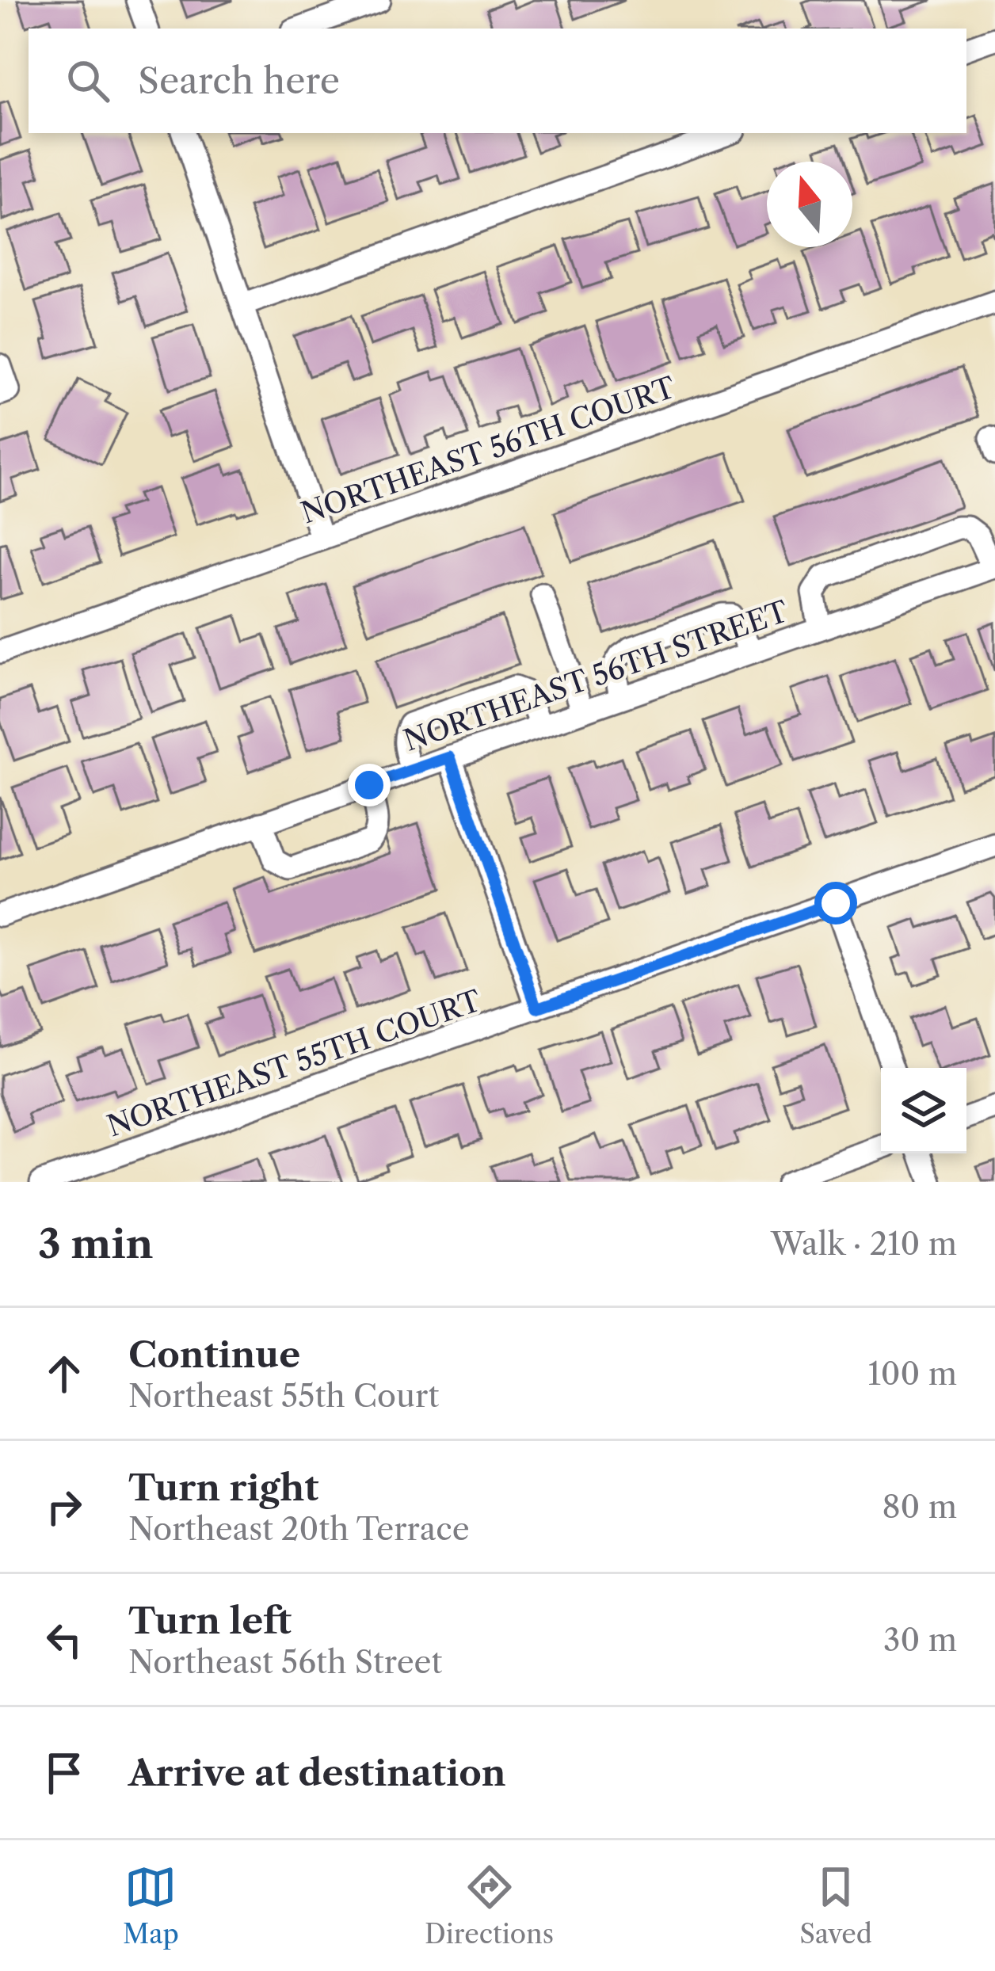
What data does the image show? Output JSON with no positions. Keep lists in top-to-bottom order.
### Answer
{
  "streets": {
    "street": ["NORTHEAST 56TH COURT", "NORTHEAST 56TH STREET", "NORTHEAST 55TH COURT"]
  },
  "north": "top",
  "page": {
    "search": "Search here",
    "heading": ["3 min", "Walk · 210 m"],
    "list": [
      ["Continue", "Northeast 55th Court", "100 m"],
      ["Turn right", "Northeast 20th Terrace", "80 m"],
      ["Turn left", "Northeast 56th Street", "30 m"],
      "Arrive at destination"
    ],
    "nav": ["Map", "Directions", "Saved"]
  }
}
